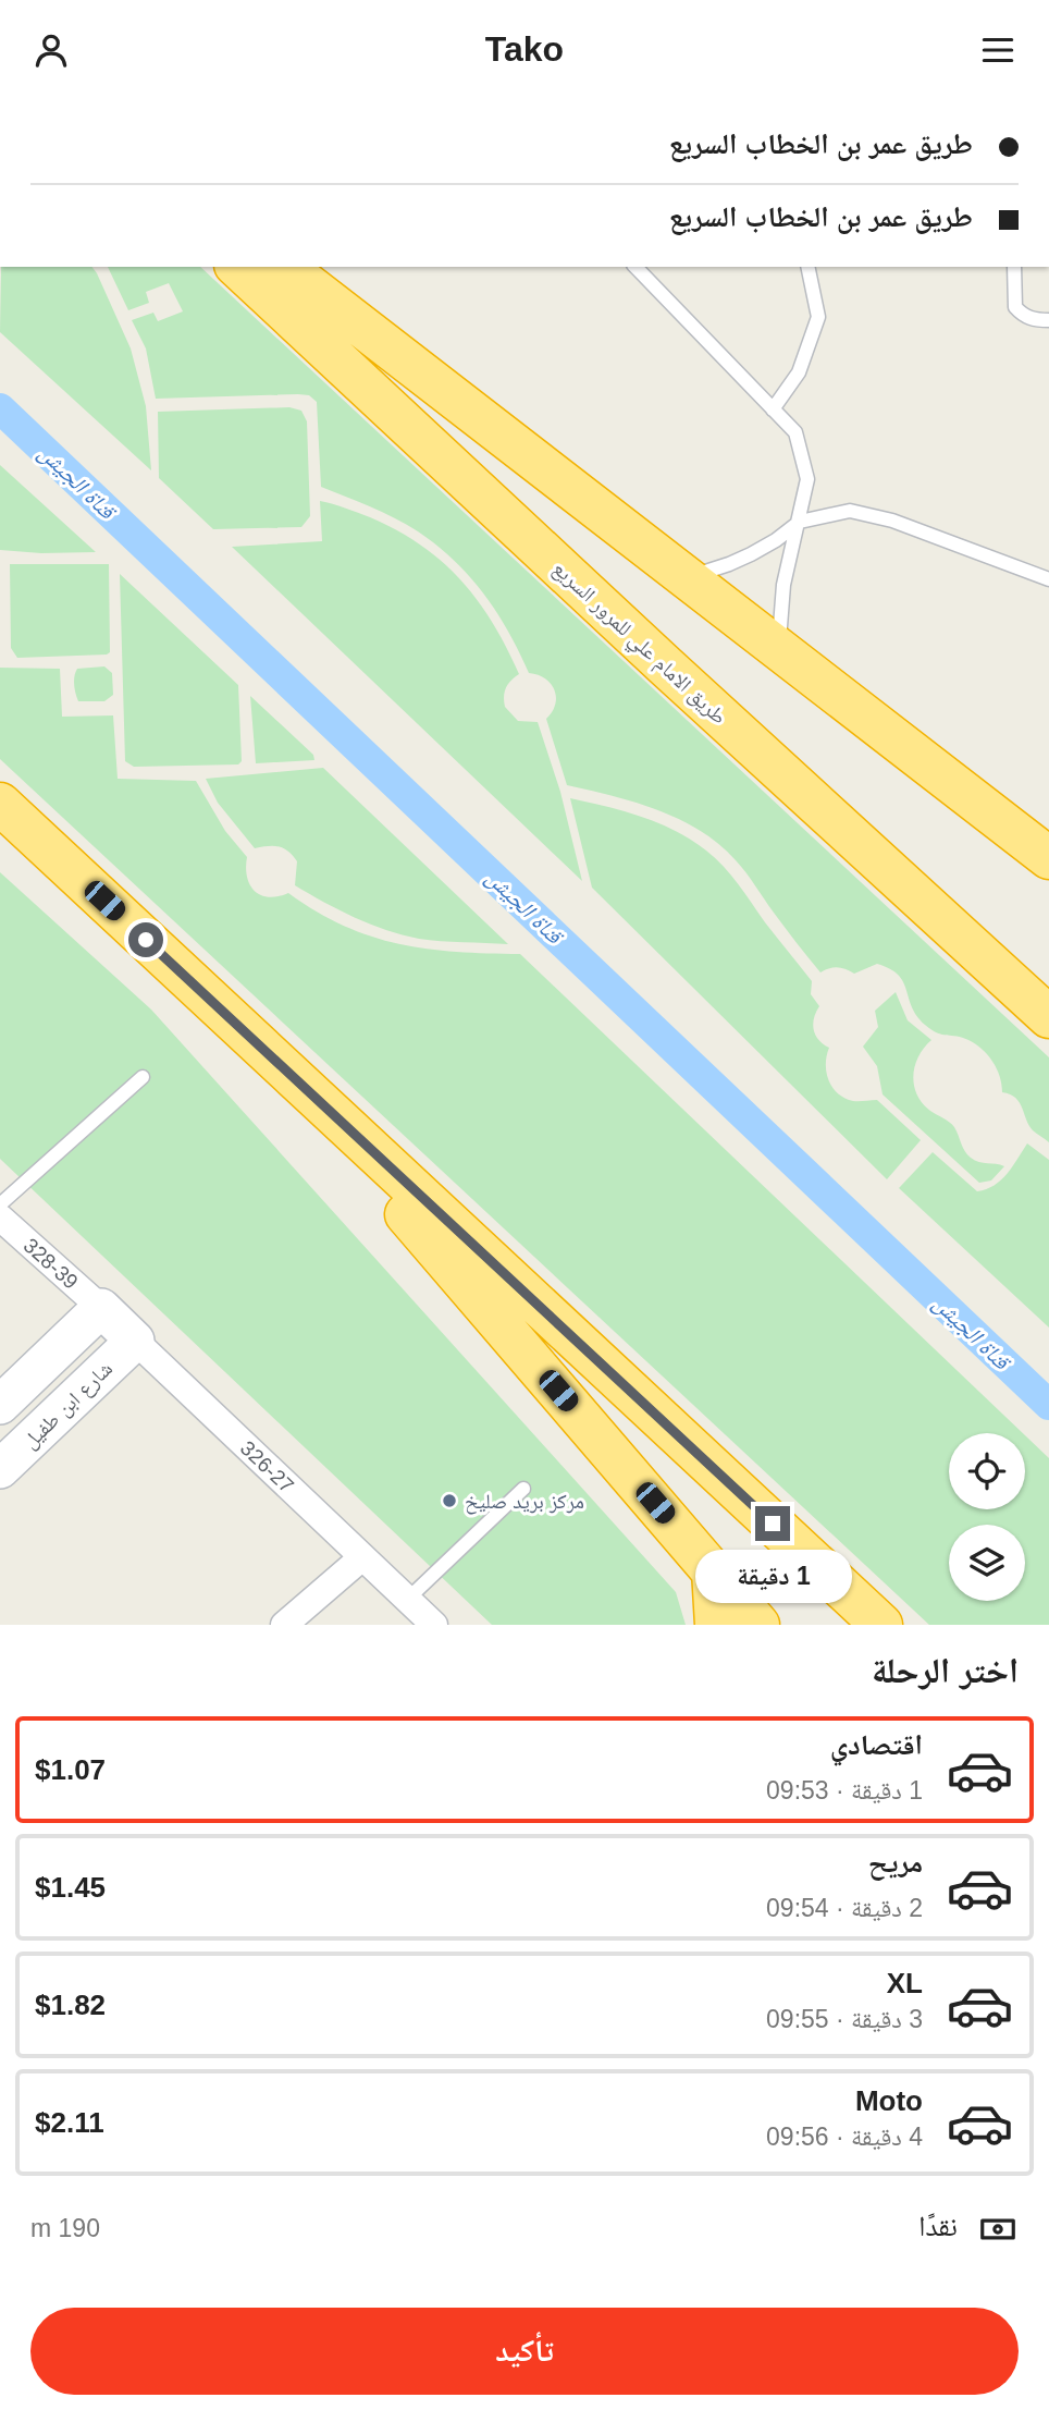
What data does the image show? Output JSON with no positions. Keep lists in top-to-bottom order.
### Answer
{
  "streets": {
    "highway": ["طريق الامام علي للمرور السريع"],
    "street": ["328-39", "شارع ابن طفيل", "326-27"]
  },
  "crossings": [
    ["328-39", "326-27"],
    ["شارع ابن طفيل", "326-27"]
  ],
  "water": ["قناة الجيش"],
  "places": ["مركز بريد صليخ"],
  "page": {
    "header": "Tako",
    "banner": ["طريق عمر بن الخطاب السريع", "طريق عمر بن الخطاب السريع"],
    "bubble": "1 دقيقة",
    "heading": "اختر الرحلة",
    "list": [
      {
        "name": "اقتصادي",
        "note": "1 دقيقة · 09:53",
        "value": "$1.07"
      },
      {
        "name": "مريح",
        "note": "2 دقيقة · 09:54",
        "value": "$1.45"
      },
      {
        "name": "XL",
        "note": "3 دقيقة · 09:55",
        "value": "$1.82"
      },
      {
        "name": "Moto",
        "note": "4 دقيقة · 09:56",
        "value": "$2.11"
      }
    ],
    "pay": ["نقدًا", "190 m"],
    "buttons": "تأكيد"
  }
}
